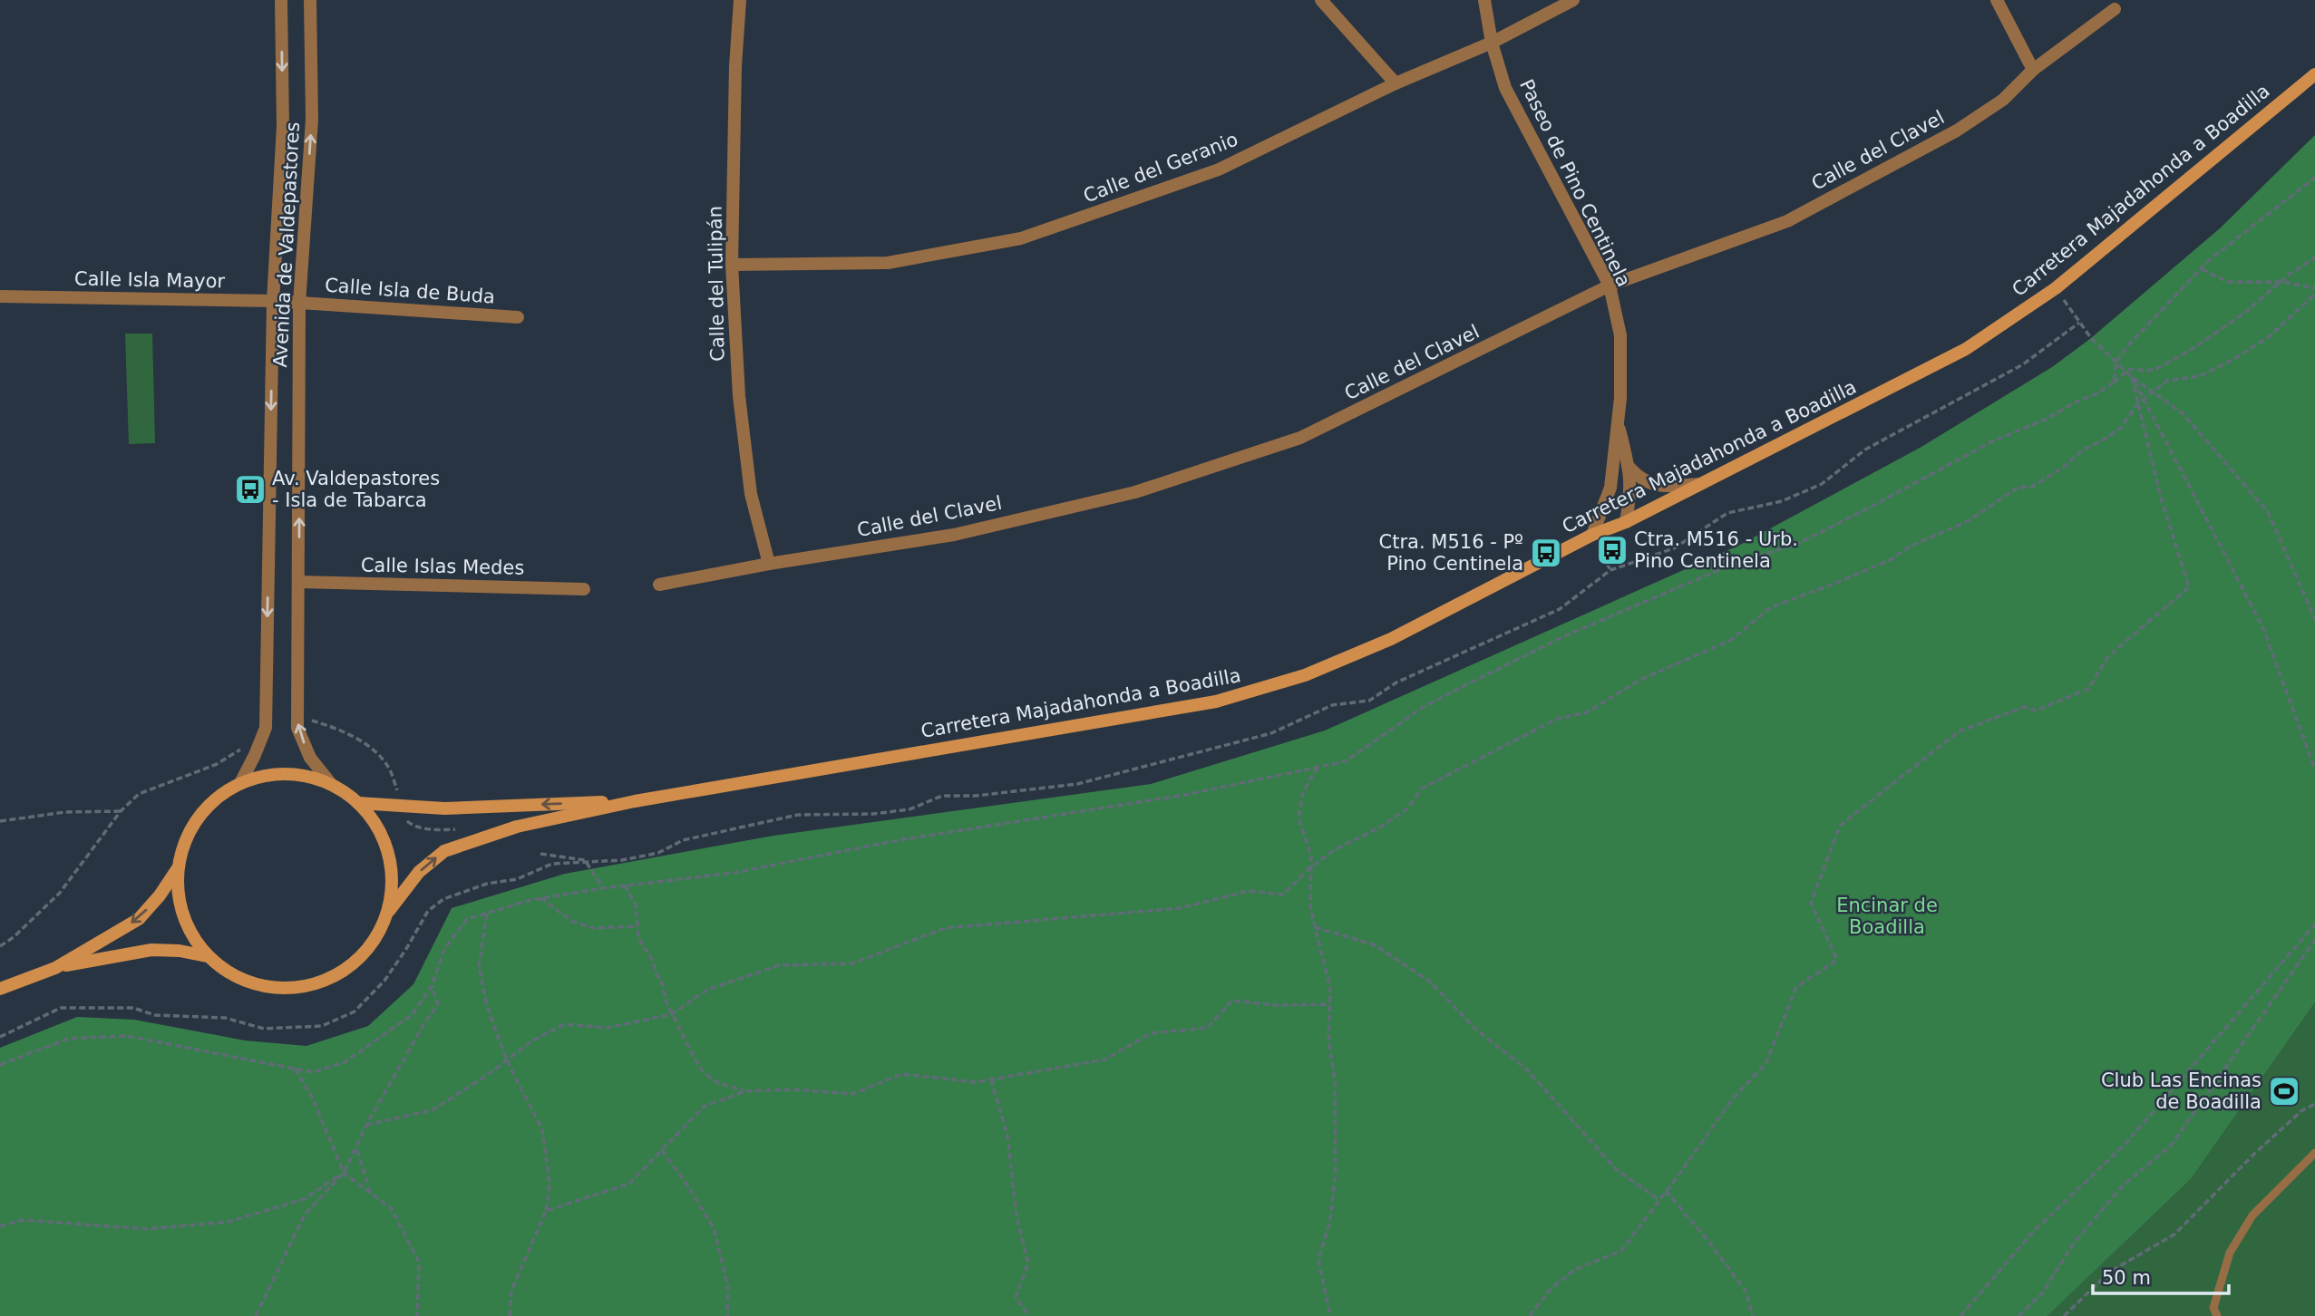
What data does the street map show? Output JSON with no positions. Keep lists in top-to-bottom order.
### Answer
{
  "streets": {
    "street": [
      "Calle del Clavel",
      "Calle del Geranio",
      "Paseo de Pino Centinela",
      "Carretera Majadahonda a Boadilla",
      "Avenida de Valdepastores",
      "Calle Isla Mayor",
      "Calle del Tulipán",
      "Calle Isla de Buda",
      "Calle Islas Medes"
    ]
  },
  "crossings": [
    ["Calle del Clavel", "Paseo de Pino Centinela"],
    ["Calle del Clavel", "Calle del Tulipán"],
    ["Calle del Geranio", "Paseo de Pino Centinela"],
    ["Calle del Geranio", "Calle del Tulipán"],
    ["Carretera Majadahonda a Boadilla", "Avenida de Valdepastores"],
    ["Avenida de Valdepastores", "Calle Isla Mayor"],
    ["Avenida de Valdepastores", "Calle Isla de Buda"],
    ["Avenida de Valdepastores", "Calle Islas Medes"],
    ["Calle Isla Mayor", "Calle Isla de Buda"]
  ],
  "parks": ["Encinar de Boadilla"],
  "places": {
    "bus stop": ["Av. Valdepastores - Isla de Tabarca", "Ctra. M516 - Urb. Pino Centinela", "Ctra. M516 - Pº Pino Centinela"],
    "sports": ["Club Las Encinas de Boadilla"]
  },
  "scale_bar": "50 m"
}
